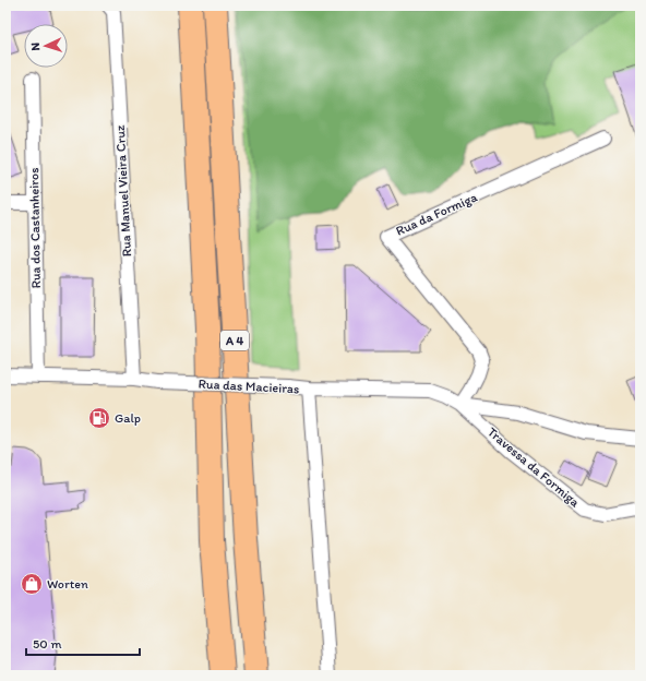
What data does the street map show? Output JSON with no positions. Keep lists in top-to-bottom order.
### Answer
{
  "streets": {
    "highway": ["A 4"],
    "street": [
      "Rua Manuel Vieira Cruz",
      "Rua da Formiga",
      "Rua dos Castanheiros",
      "Rua das Macieiras",
      "Travessa da Formiga"
    ]
  },
  "crossings": [
    ["Rua Manuel Vieira Cruz", "Rua das Macieiras"],
    ["Rua da Formiga", "Travessa da Formiga"],
    ["Rua dos Castanheiros", "Rua das Macieiras"]
  ],
  "places": {
    "fuel station": ["Galp"],
    "shop": ["Worten"]
  },
  "scale_bar": "50 m",
  "north": "left"
}
